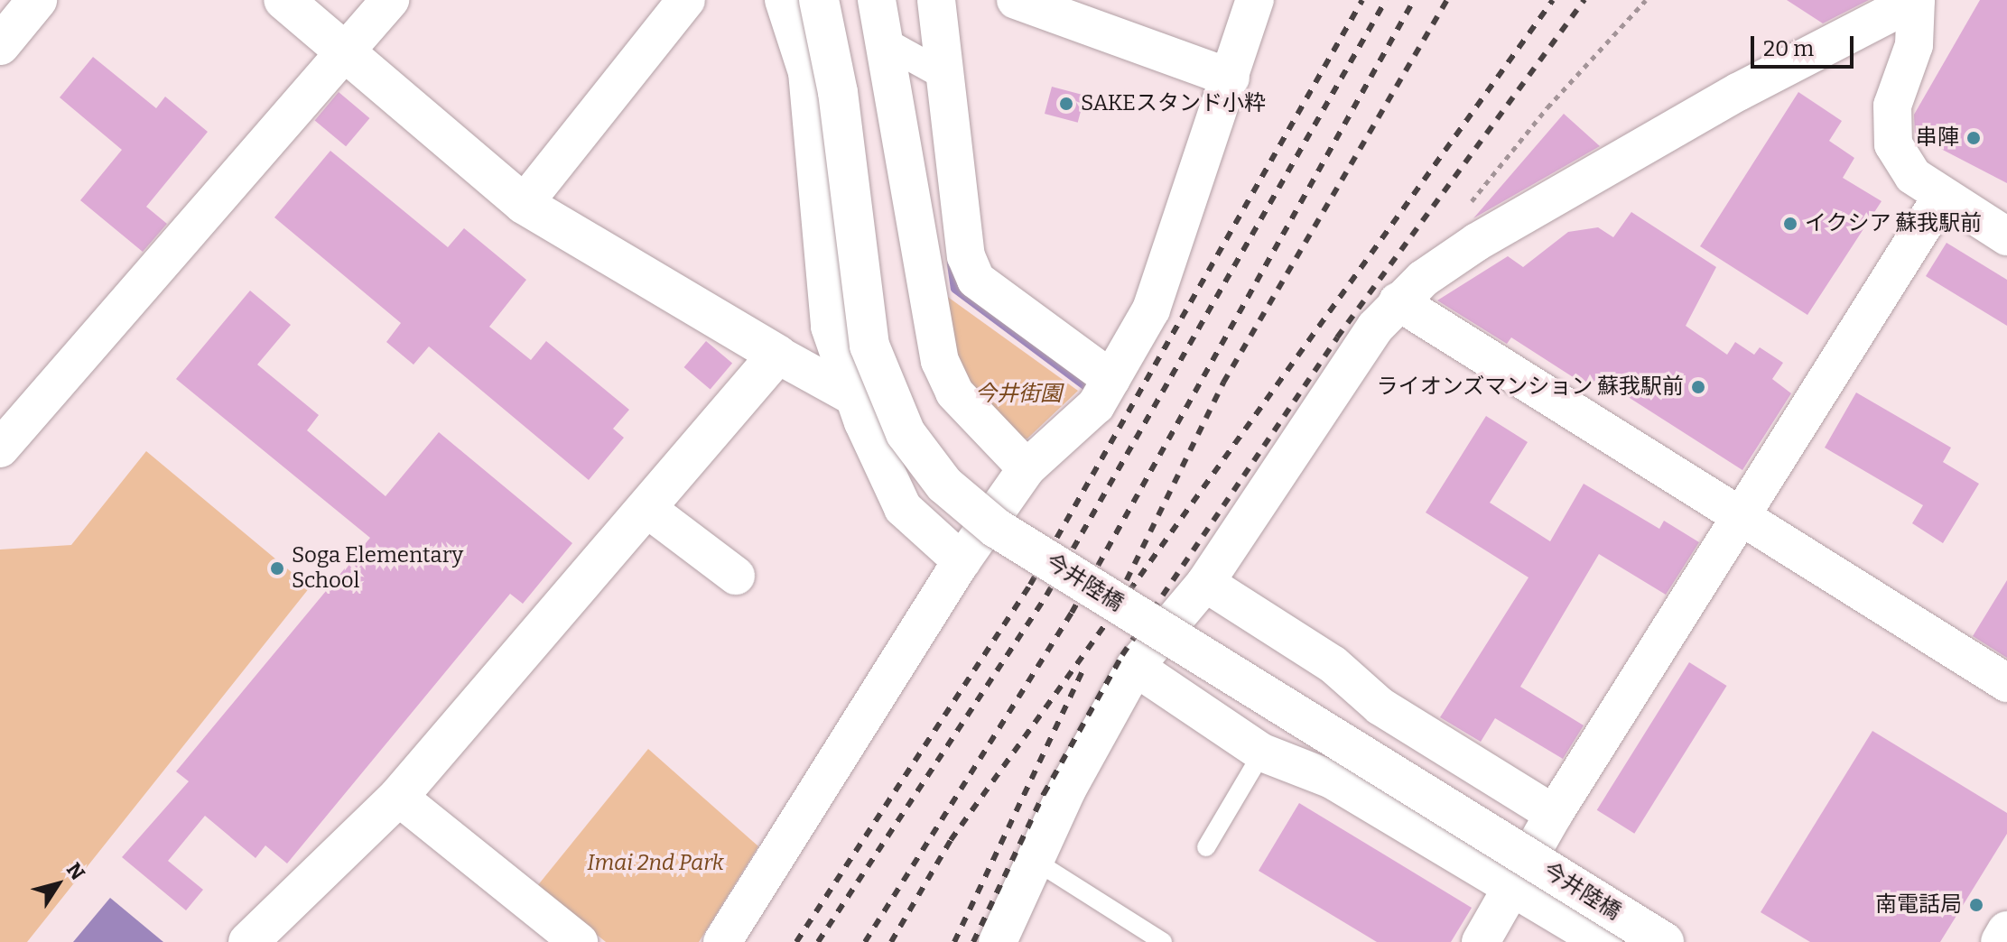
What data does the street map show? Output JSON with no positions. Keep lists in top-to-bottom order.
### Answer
{
  "streets": {
    "street": ["今井陸橋"]
  },
  "parks": ["今井街園", "Imai 2nd Park"],
  "places": [
    "SAKEスタンド小粋",
    "串陣",
    "イクシア 蘇我駅前",
    "ライオンズマンション 蘇我駅前",
    "Soga Elementary School",
    "南電話局"
  ],
  "scale_bar": "20 m",
  "north": "top right"
}
